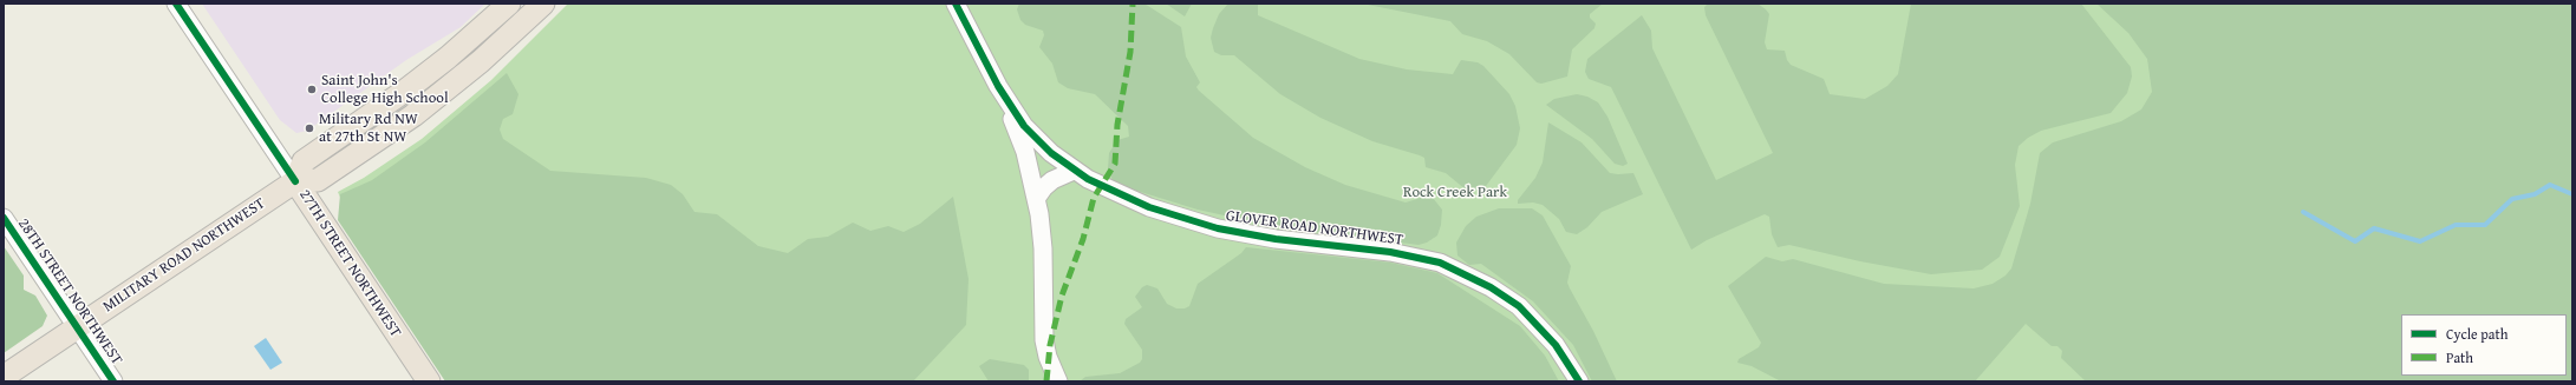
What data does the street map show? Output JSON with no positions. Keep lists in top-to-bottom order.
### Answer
{
  "streets": {
    "main road": ["MILITARY ROAD NORTHWEST", "27TH STREET NORTHWEST"],
    "street": ["GLOVER ROAD NORTHWEST", "28TH STREET NORTHWEST"]
  },
  "crossings": [
    ["MILITARY ROAD NORTHWEST", "27TH STREET NORTHWEST"],
    ["MILITARY ROAD NORTHWEST", "28TH STREET NORTHWEST"]
  ],
  "parks": ["Rock Creek Park"],
  "places": ["Saint John's College High School", "Military Rd NW at 27th St NW"],
  "legend": ["Cycle path", "Path"]
}
